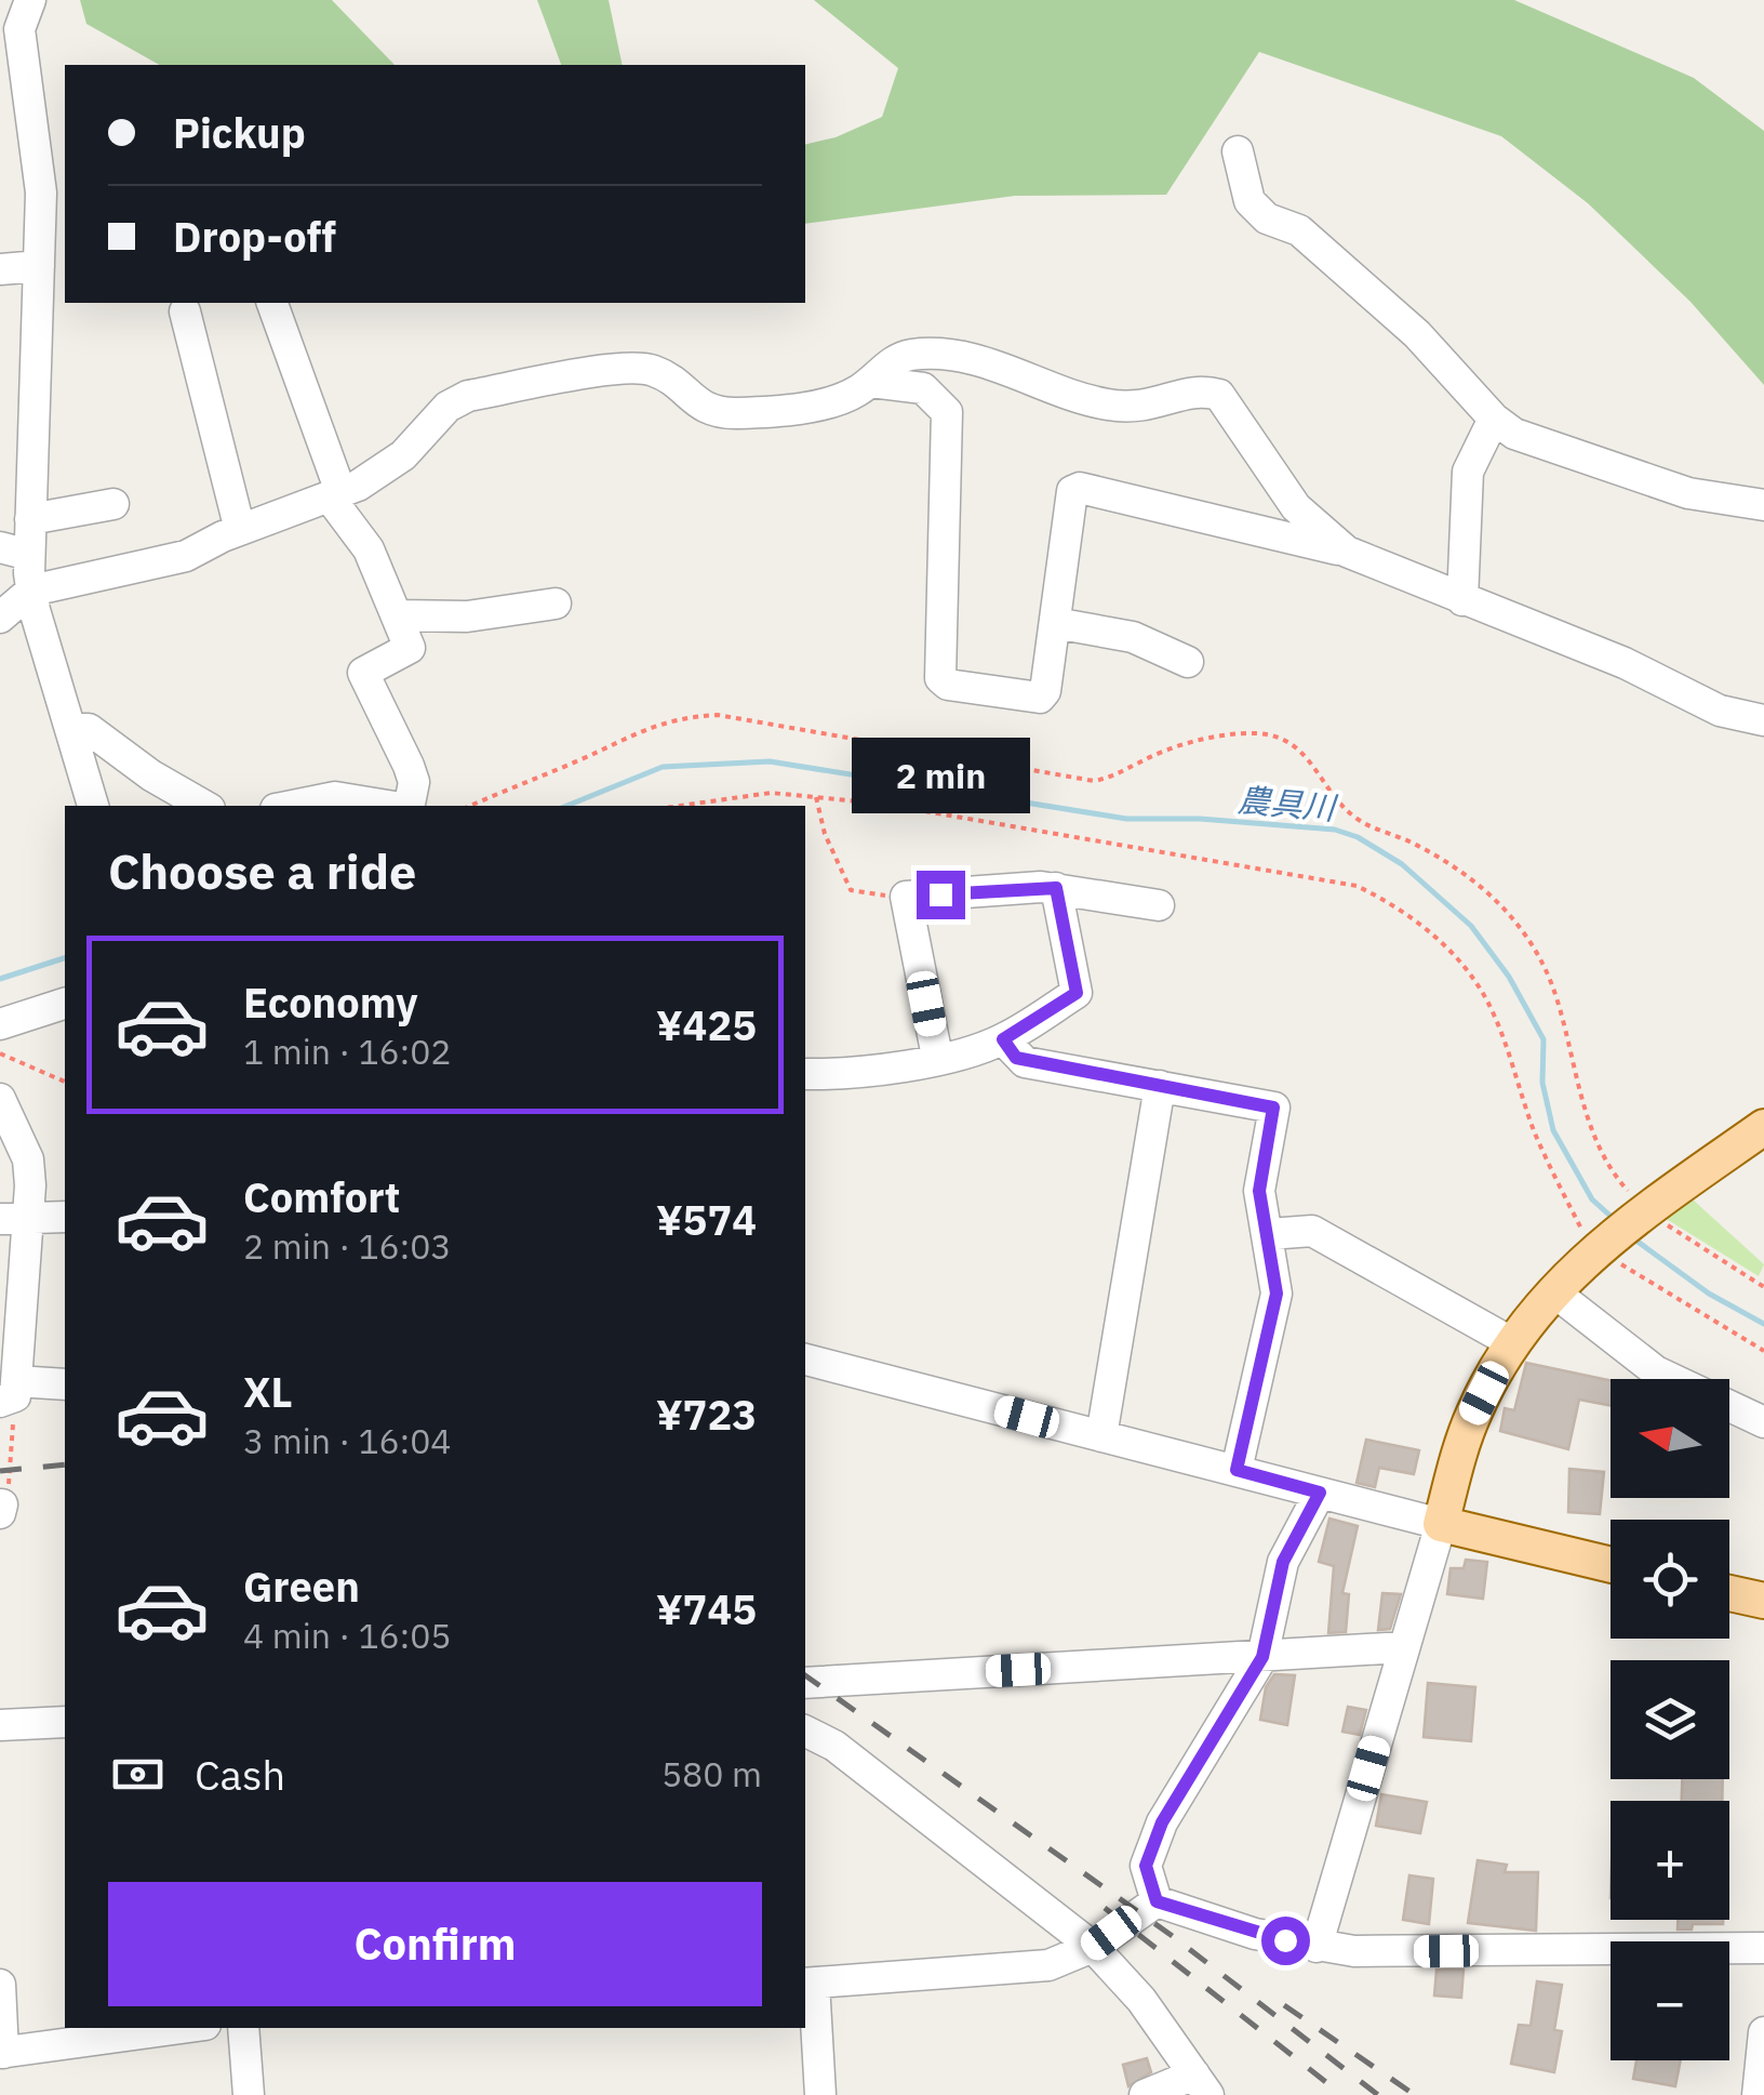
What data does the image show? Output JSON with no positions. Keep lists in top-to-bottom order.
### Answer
{
  "water": ["農具川"],
  "north": "left",
  "page": {
    "banner": ["Pickup", "Drop-off"],
    "bubble": "2 min",
    "heading": "Choose a ride",
    "list": [
      {
        "name": "Economy",
        "note": "1 min · 16:02",
        "value": "¥425"
      },
      {
        "name": "Comfort",
        "note": "2 min · 16:03",
        "value": "¥574"
      },
      {
        "name": "XL",
        "note": "3 min · 16:04",
        "value": "¥723"
      },
      {
        "name": "Green",
        "note": "4 min · 16:05",
        "value": "¥745"
      }
    ],
    "map_buttons": ["+", "−"],
    "pay": ["Cash", "580 m"],
    "buttons": "Confirm"
  }
}
